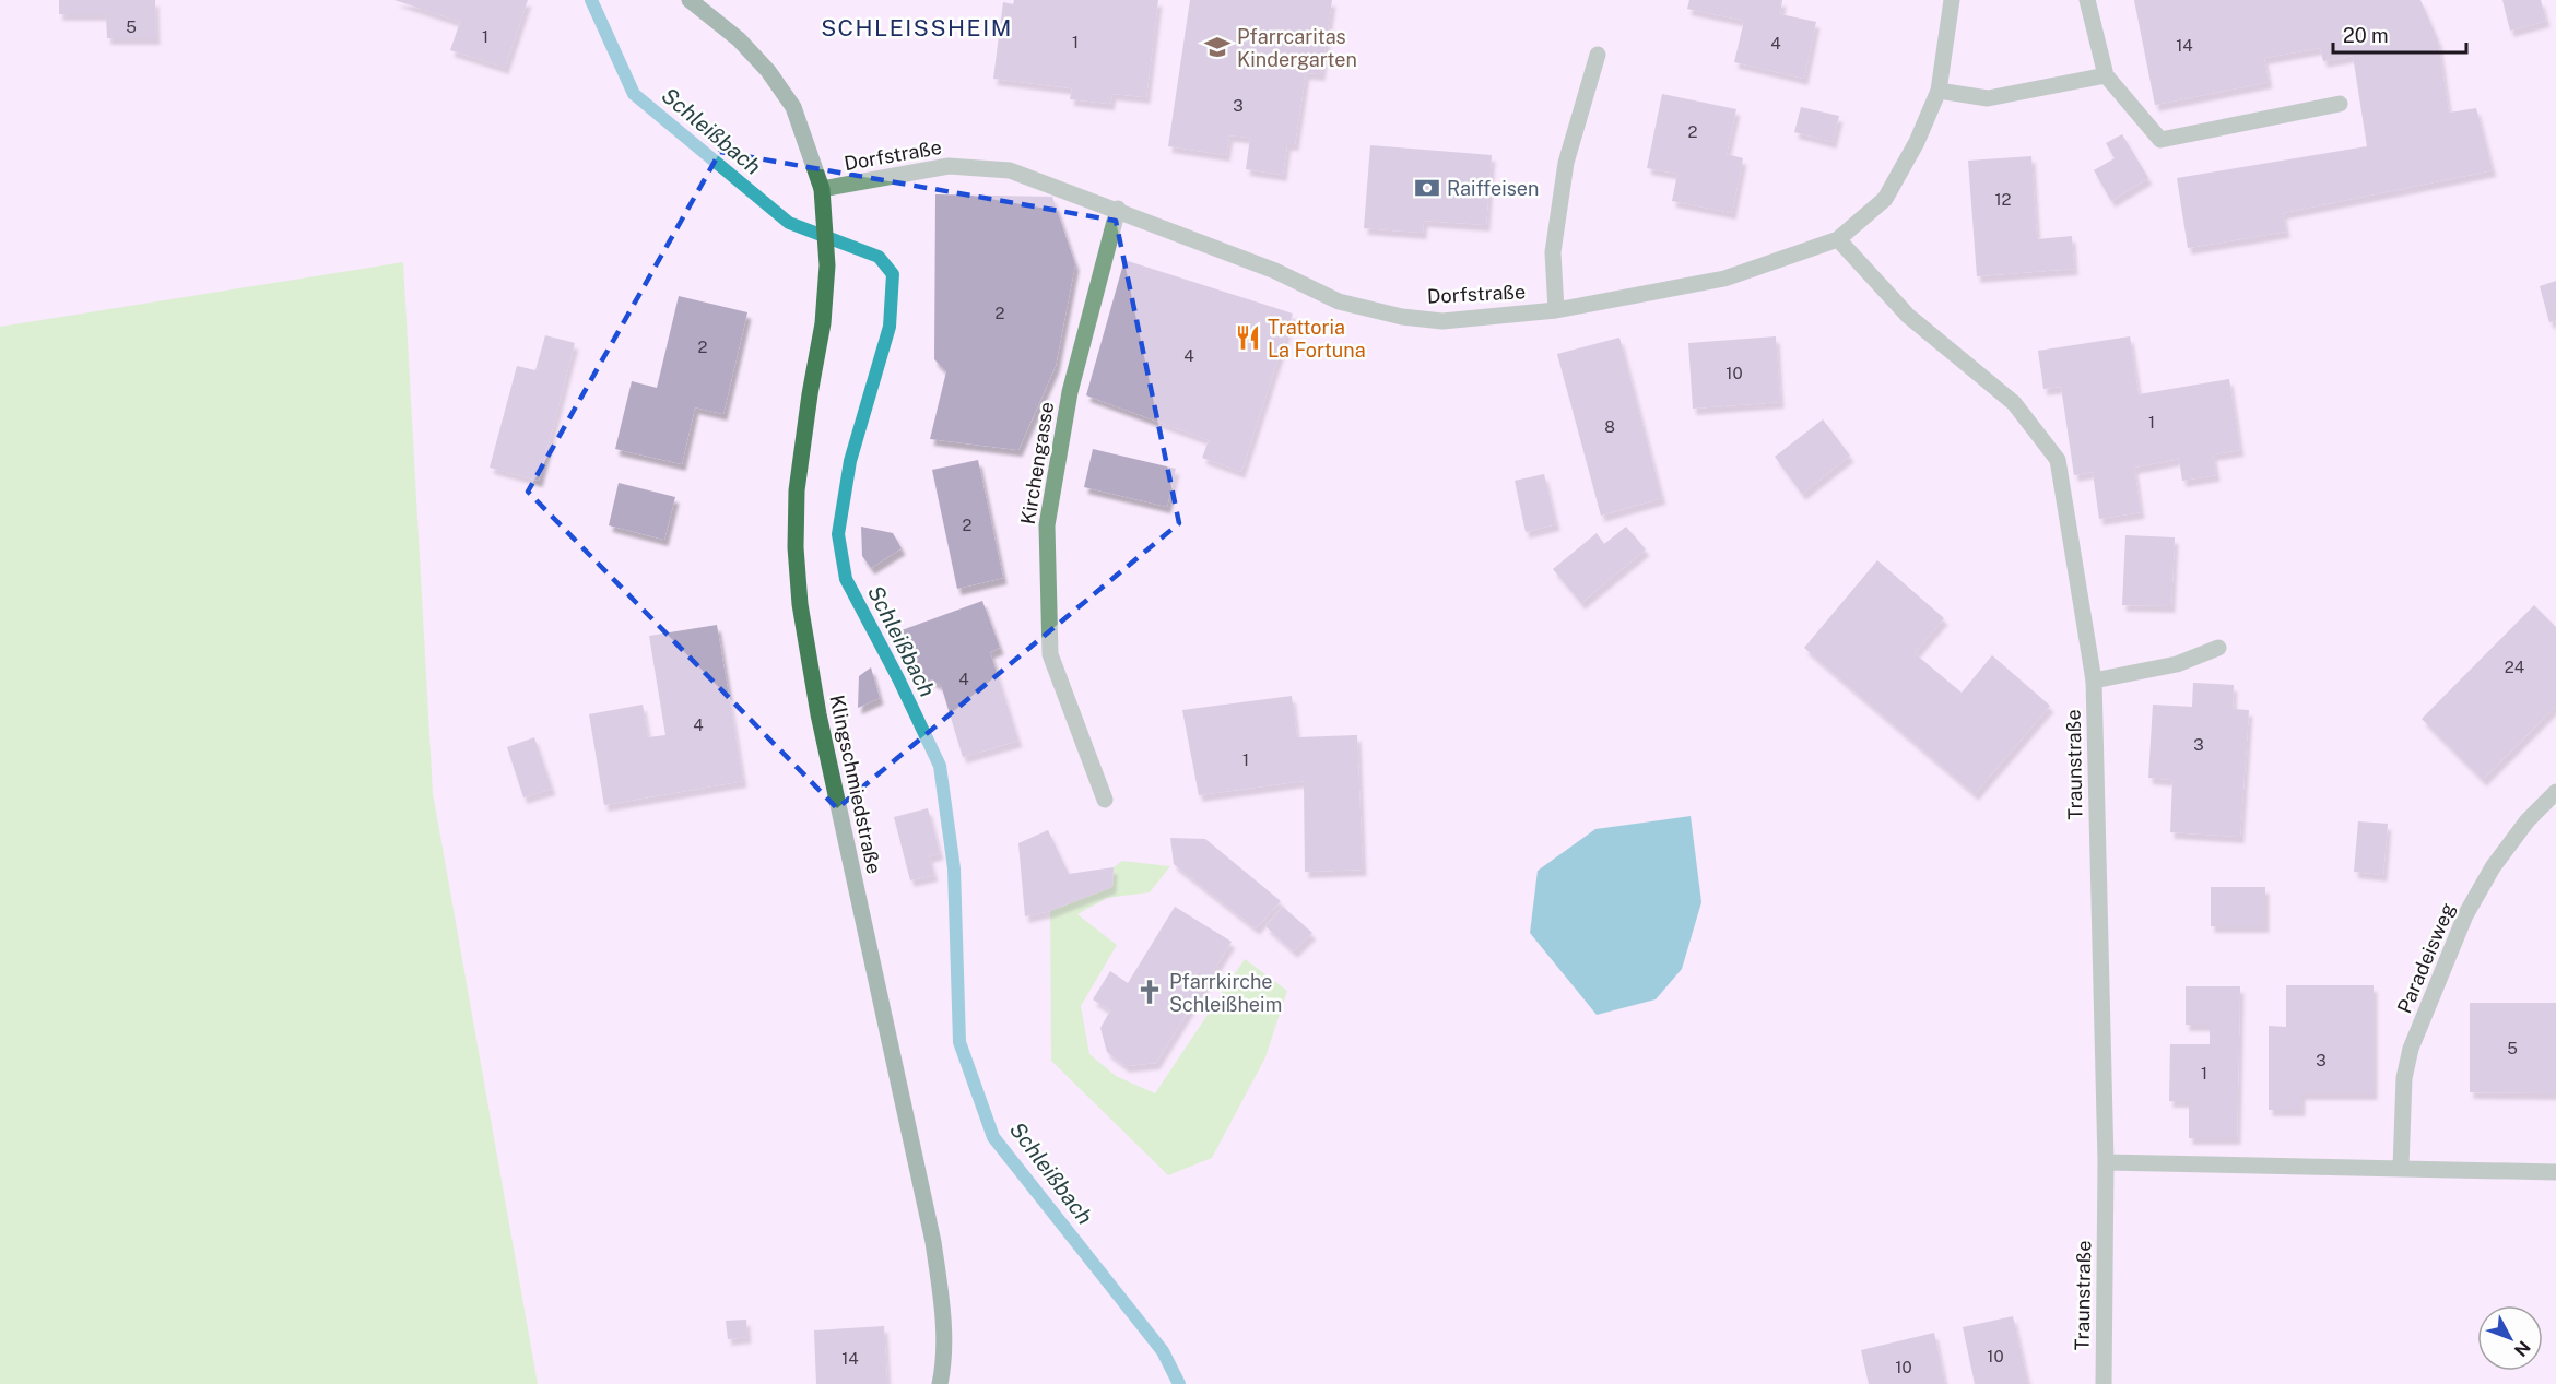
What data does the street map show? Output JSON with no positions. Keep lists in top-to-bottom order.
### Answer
{
  "streets": {
    "main road": ["Klingschmiedstraße"],
    "street": [
      "Dorfstraße",
      "Kirchengasse",
      "Traunstraße",
      "Paradeisweg"
    ]
  },
  "crossings": [
    ["Dorfstraße", "Kirchengasse"],
    ["Dorfstraße", "Traunstraße"],
    ["Dorfstraße", "Klingschmiedstraße"]
  ],
  "districts": ["SCHLEISSHEIM"],
  "water": ["Schleißbach"],
  "places": {
    "school or university": ["Pfarrcaritas Kindergarten"],
    "bank": ["Raiffeisen"],
    "restaurant": ["Trattoria La Fortuna"],
    "church": ["Pfarrkirche Schleißheim"]
  },
  "house_numbers": [
    "5",
    "1",
    "1",
    "4",
    "14",
    "3",
    "2",
    "12",
    "2",
    "2",
    "4",
    "10",
    "1",
    "8",
    "2",
    "24",
    "4",
    "4",
    "3",
    "1",
    "5",
    "3",
    "1",
    "10",
    "14",
    "10"
  ],
  "scale_bar": "20 m",
  "north": "bottom right"
}
